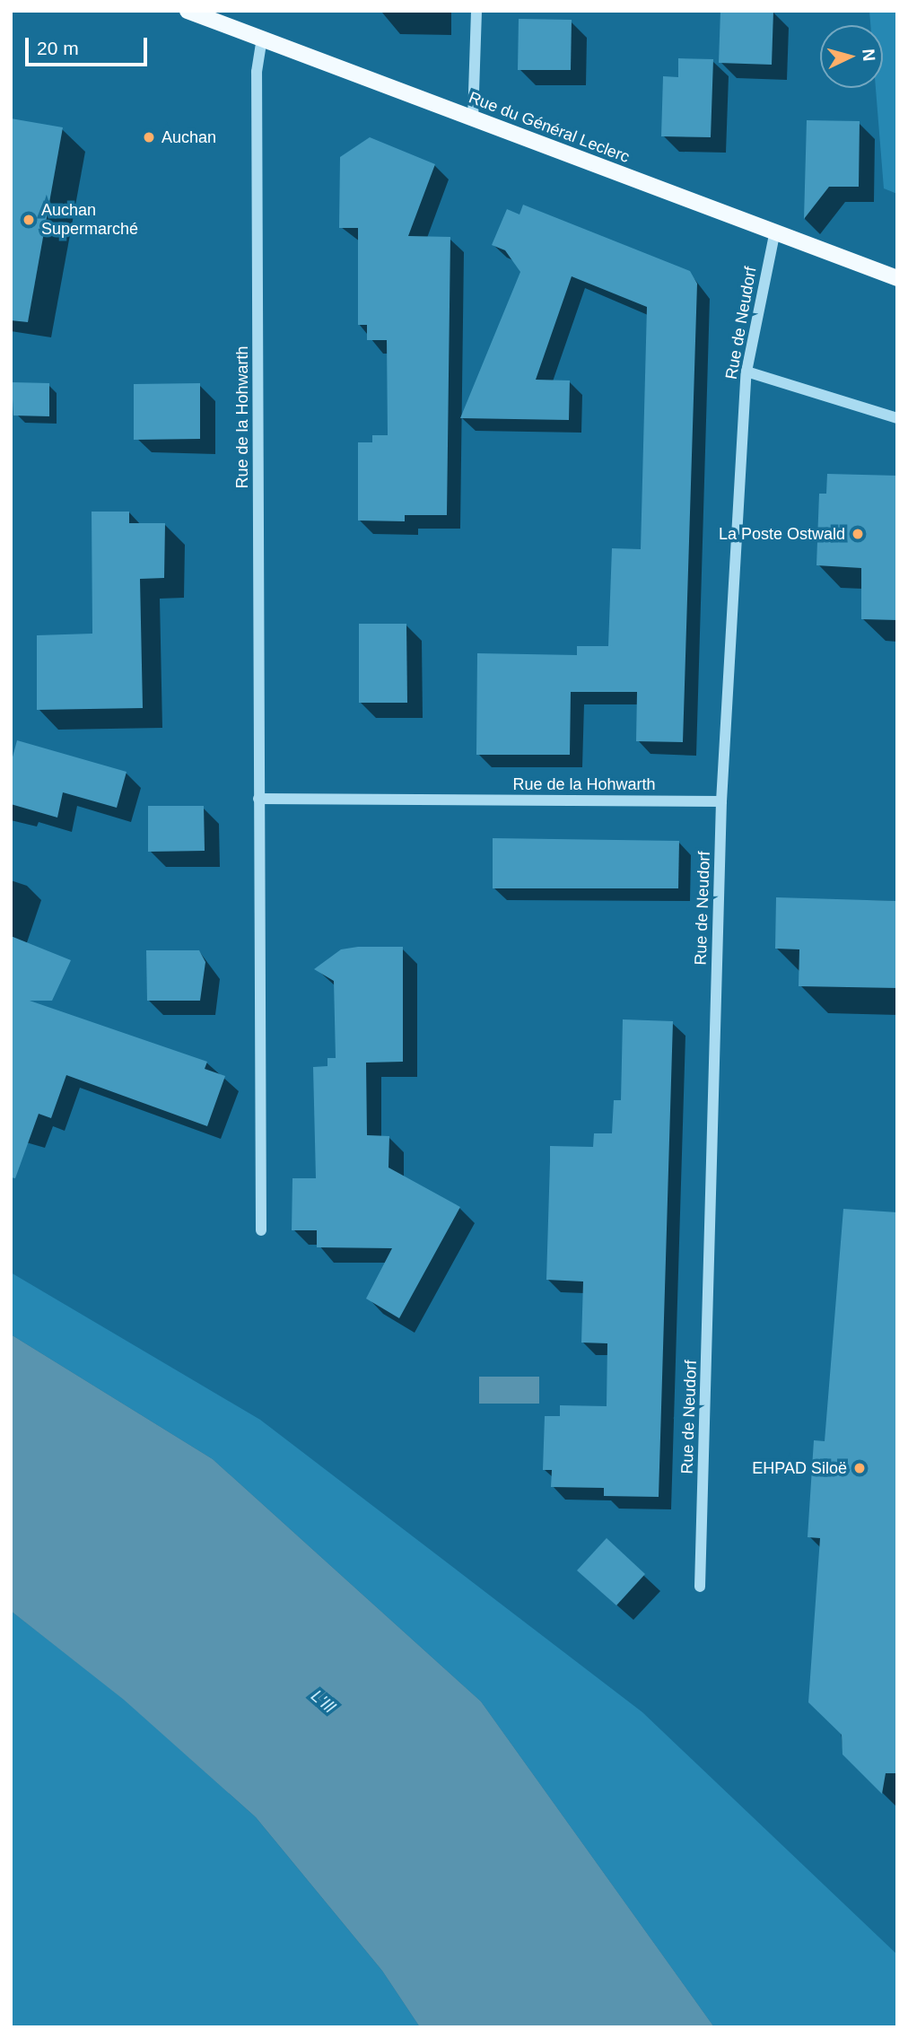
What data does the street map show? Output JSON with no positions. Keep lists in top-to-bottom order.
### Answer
{
  "streets": {
    "main road": ["Rue du Général Leclerc"],
    "street": ["Rue de Neudorf", "Rue de la Hohwarth"]
  },
  "crossings": [
    ["Rue du Général Leclerc", "Rue de Neudorf"],
    ["Rue du Général Leclerc", "Rue de la Hohwarth"],
    ["Rue de Neudorf", "Rue de la Hohwarth"]
  ],
  "water": ["L'Ill"],
  "places": [
    "Auchan",
    "Auchan Supermarché",
    "La Poste Ostwald",
    "EHPAD Siloë"
  ],
  "scale_bar": "20 m",
  "north": "right"
}
